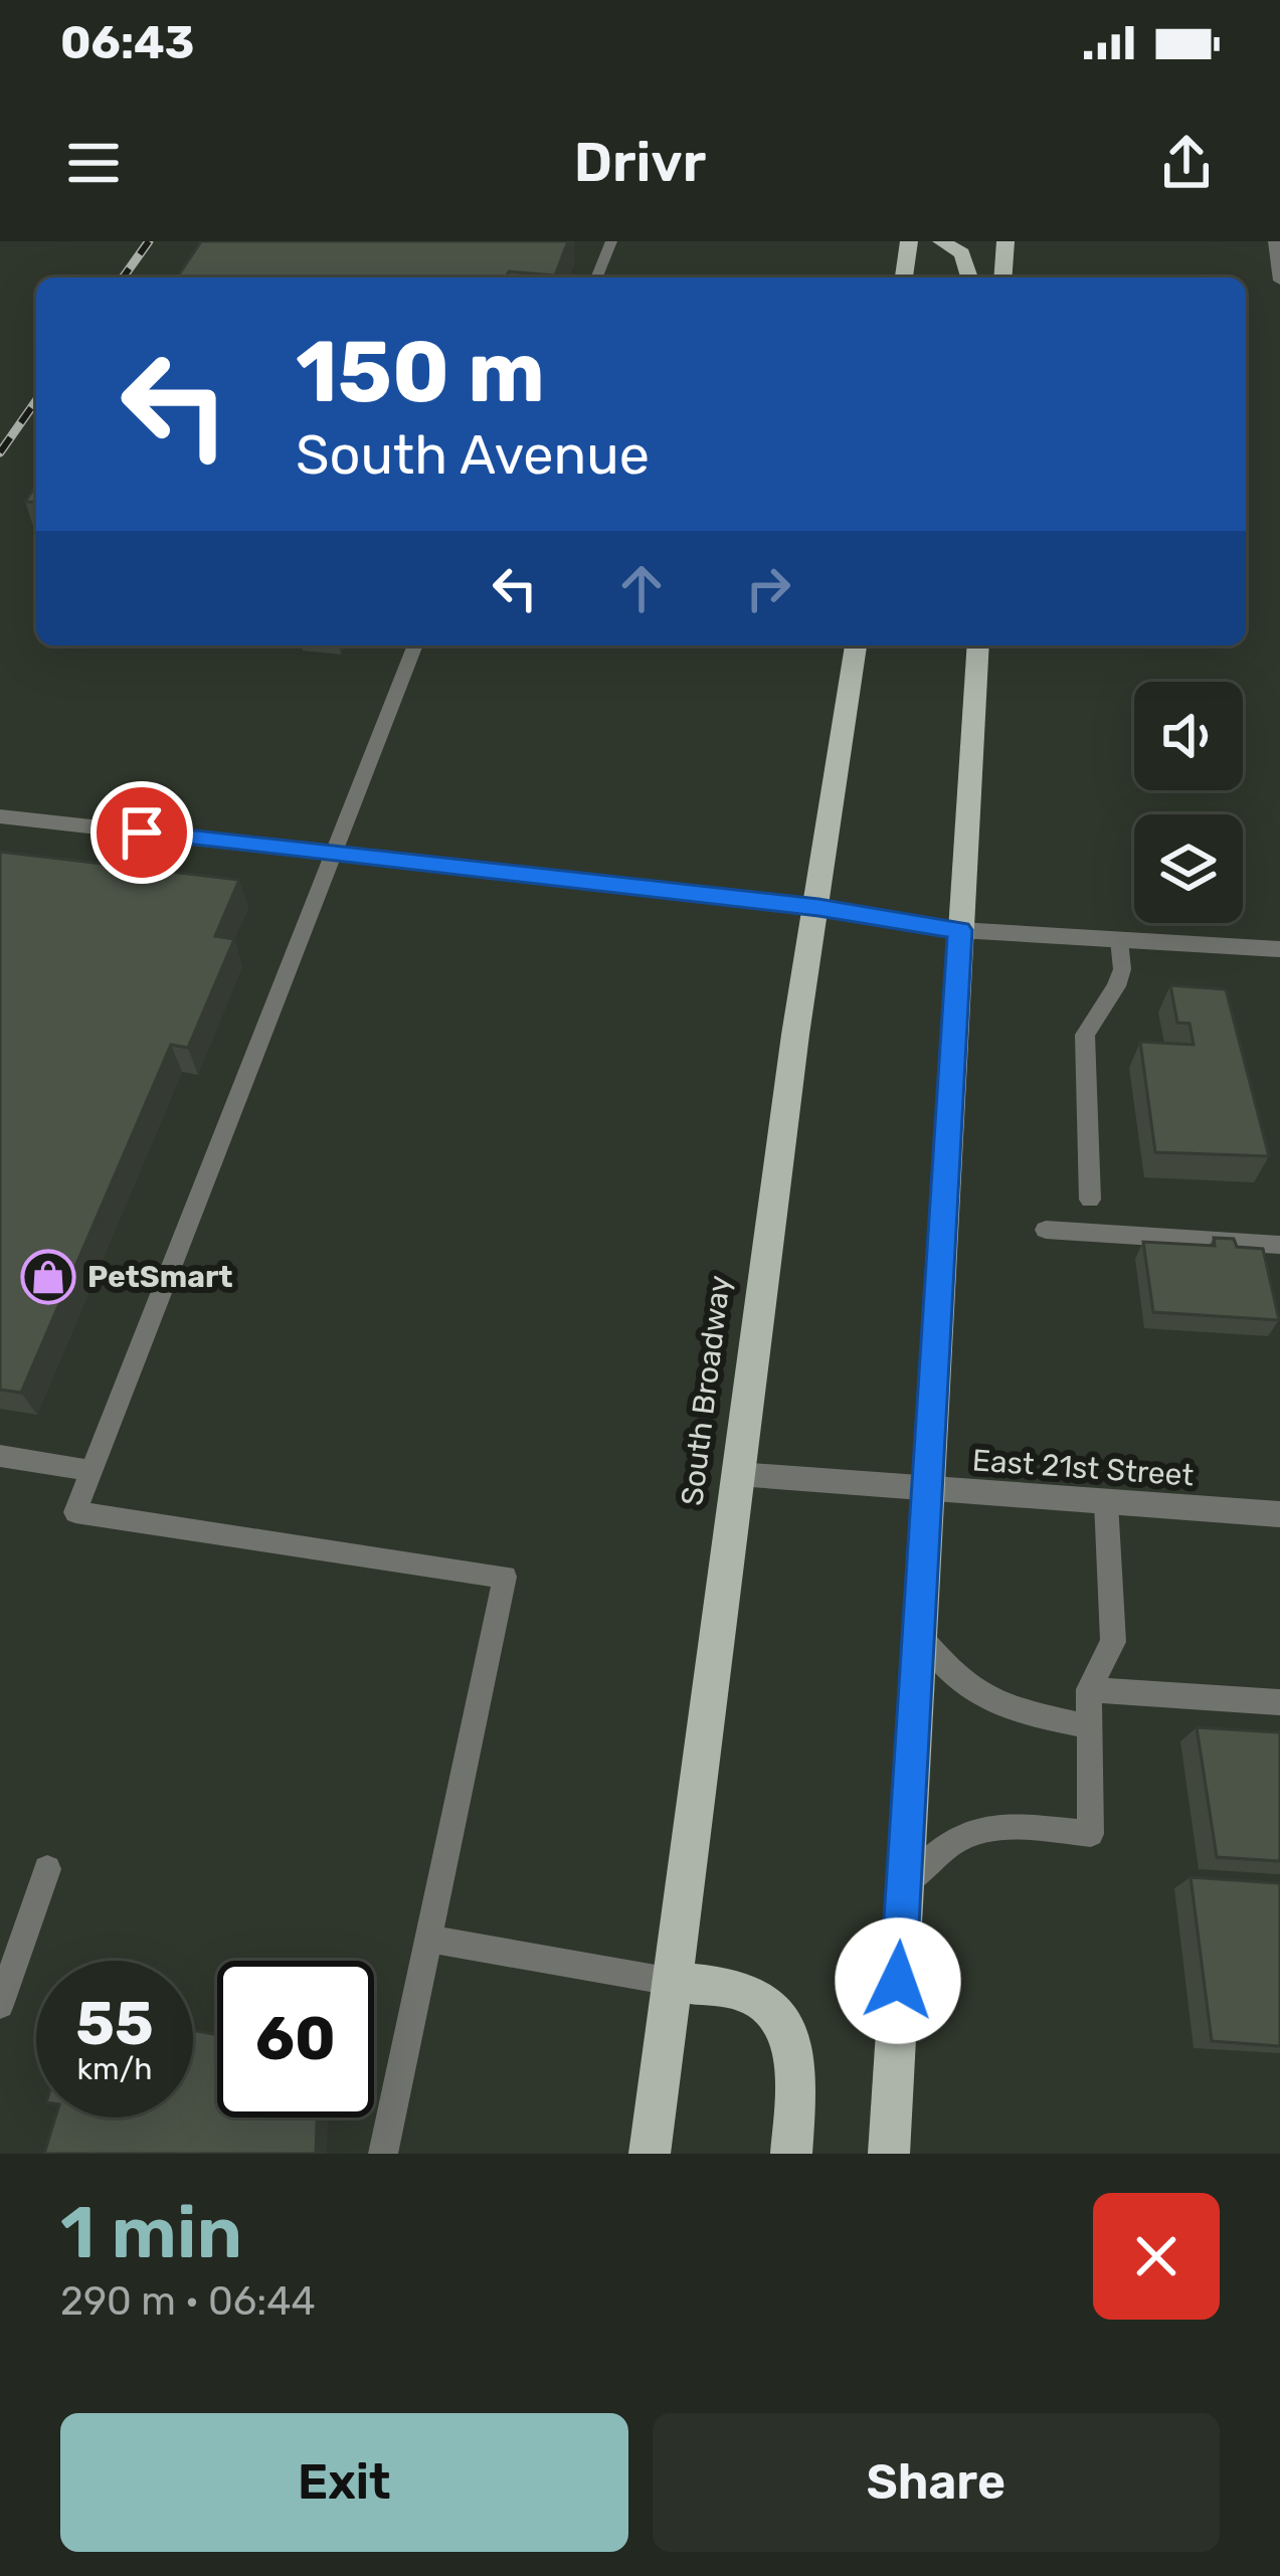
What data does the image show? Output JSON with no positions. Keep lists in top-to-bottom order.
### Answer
{
  "streets": {
    "main road": ["South Broadway"],
    "street": ["East 21st Street"]
  },
  "crossings": [
    ["South Broadway", "East 21st Street"]
  ],
  "places": {
    "shop": ["PetSmart"]
  },
  "page": {
    "status": "06:43",
    "header": "Drivr",
    "turn": ["150 m", "South Avenue"],
    "speed": "55 km/h",
    "limit": "60",
    "heading": ["1 min", "290 m · 06:44"],
    "buttons": ["Exit", "Share"]
  }
}
